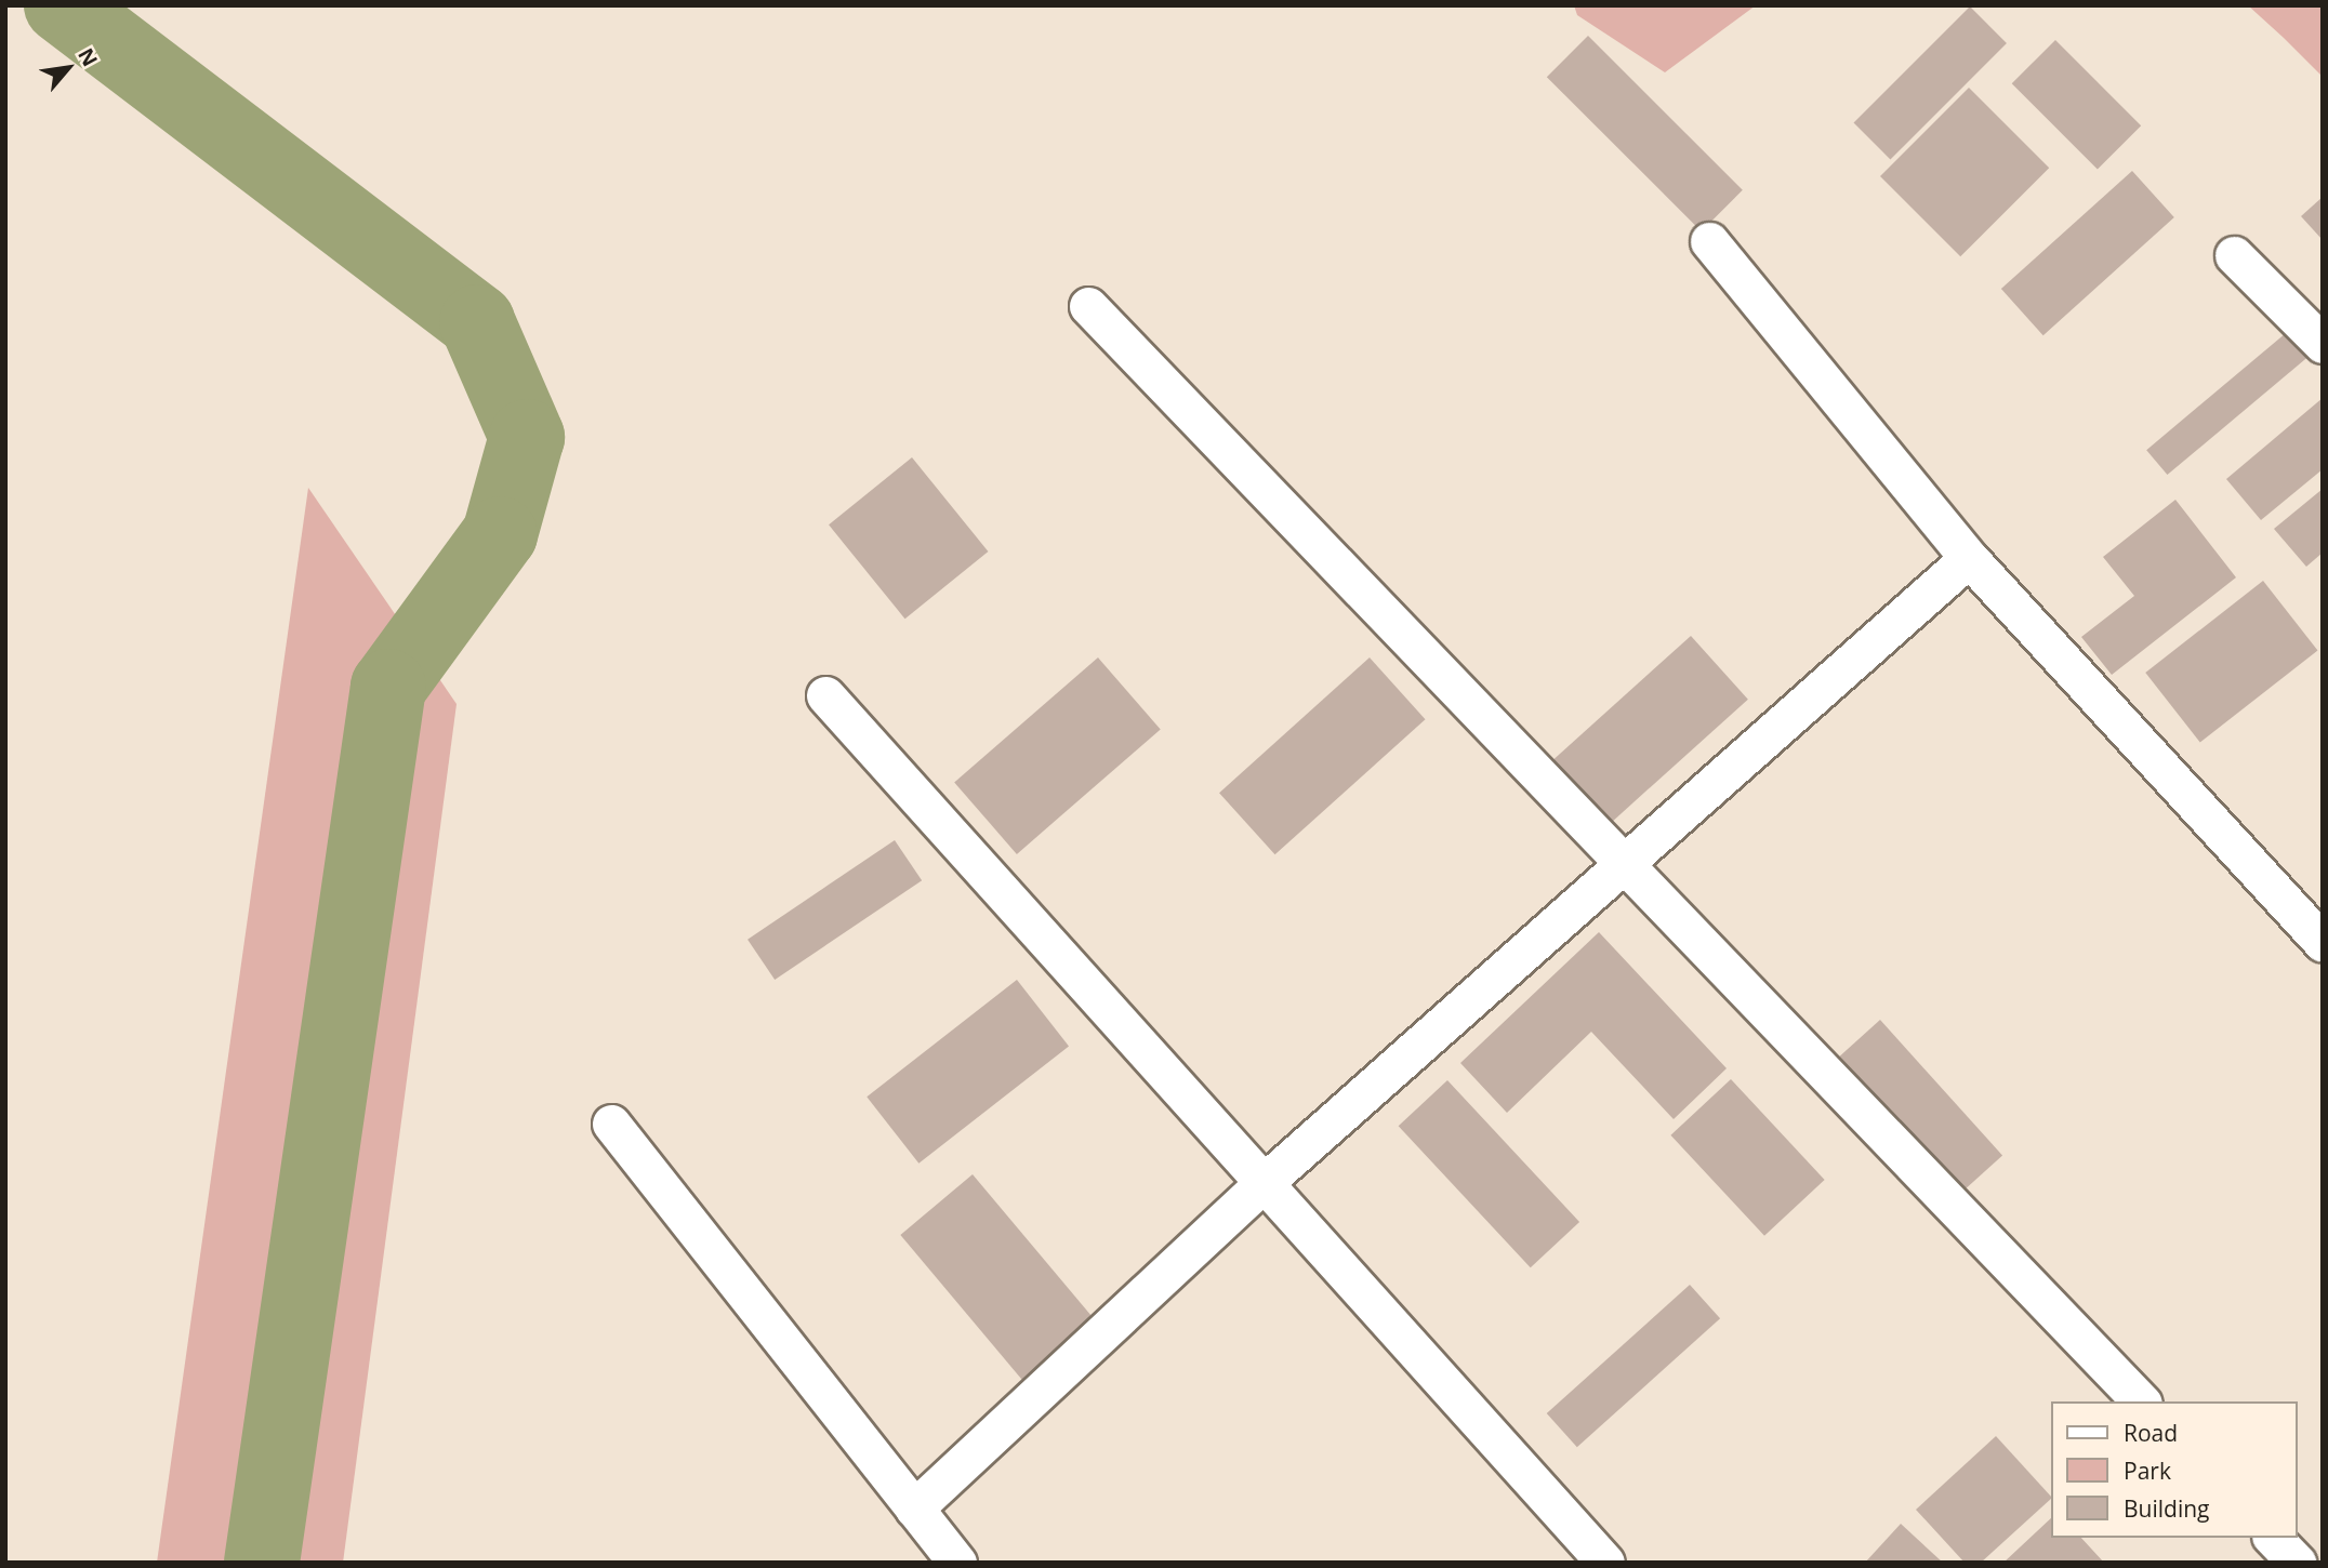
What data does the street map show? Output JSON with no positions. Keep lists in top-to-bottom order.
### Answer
{
  "legend": ["Road", "Park", "Building"],
  "north": "top right"
}
